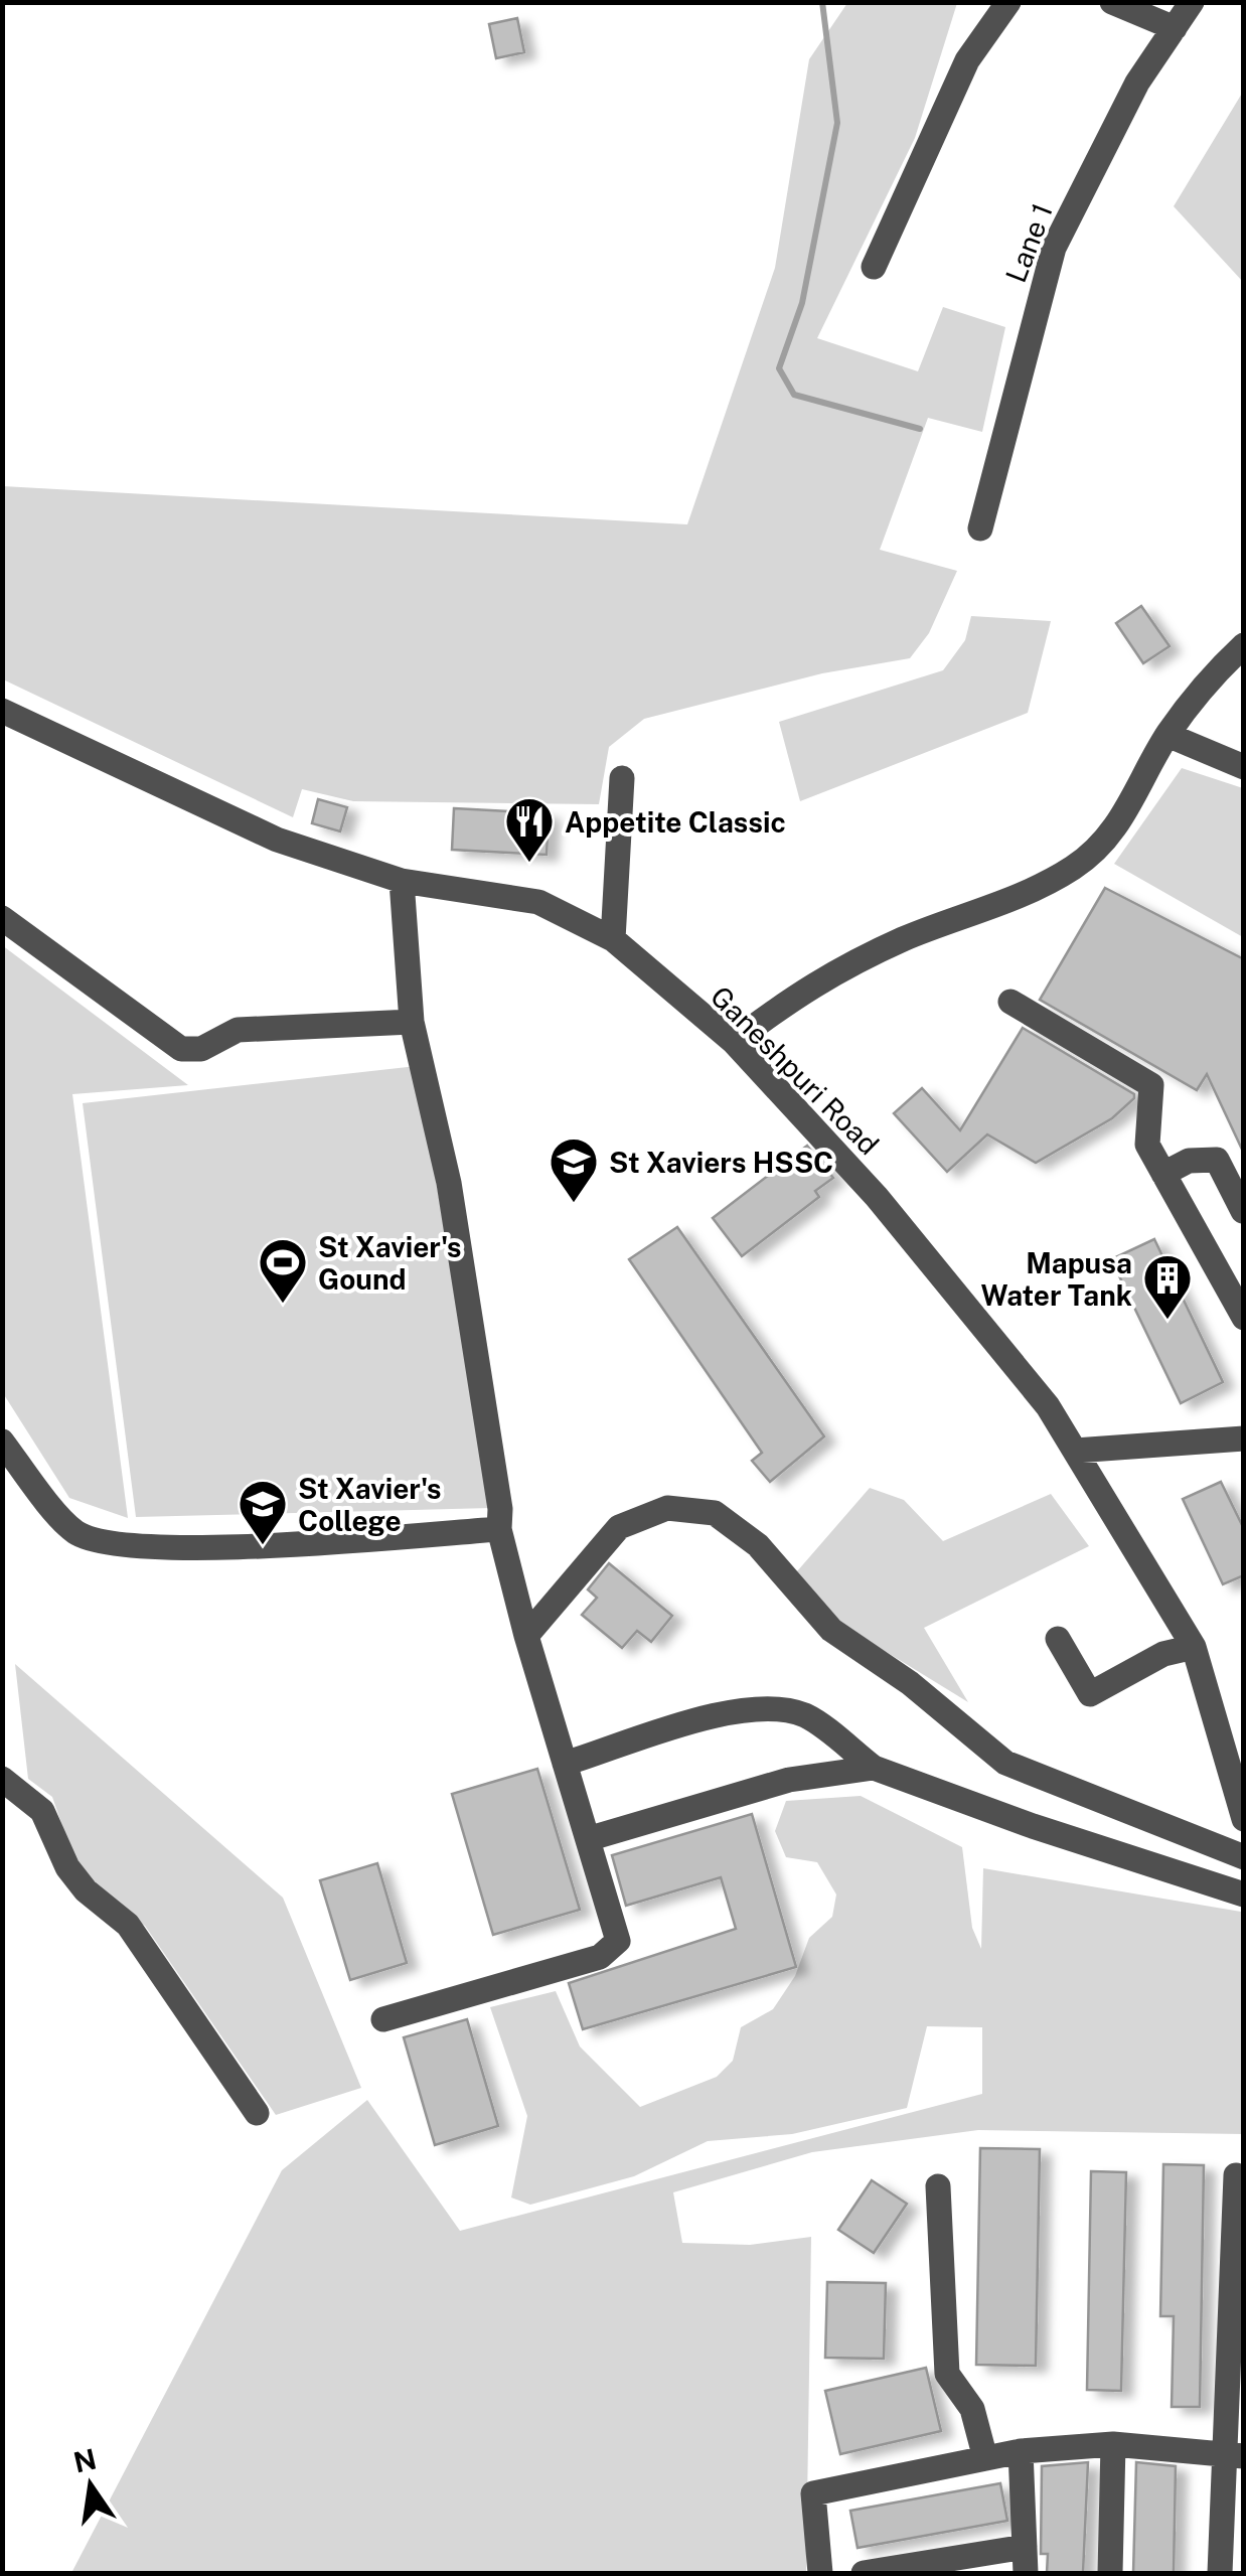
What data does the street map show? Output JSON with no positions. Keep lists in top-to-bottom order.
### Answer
{
  "streets": {
    "street": ["Lane 1", "Ganeshpuri Road"]
  },
  "places": {
    "restaurant": ["Appetite Classic"],
    "school or university": ["St Xaviers HSSC", "St Xavier's College"],
    "sports": ["St Xavier's Gound"],
    "building": ["Mapusa Water Tank"]
  },
  "north": "top"
}
